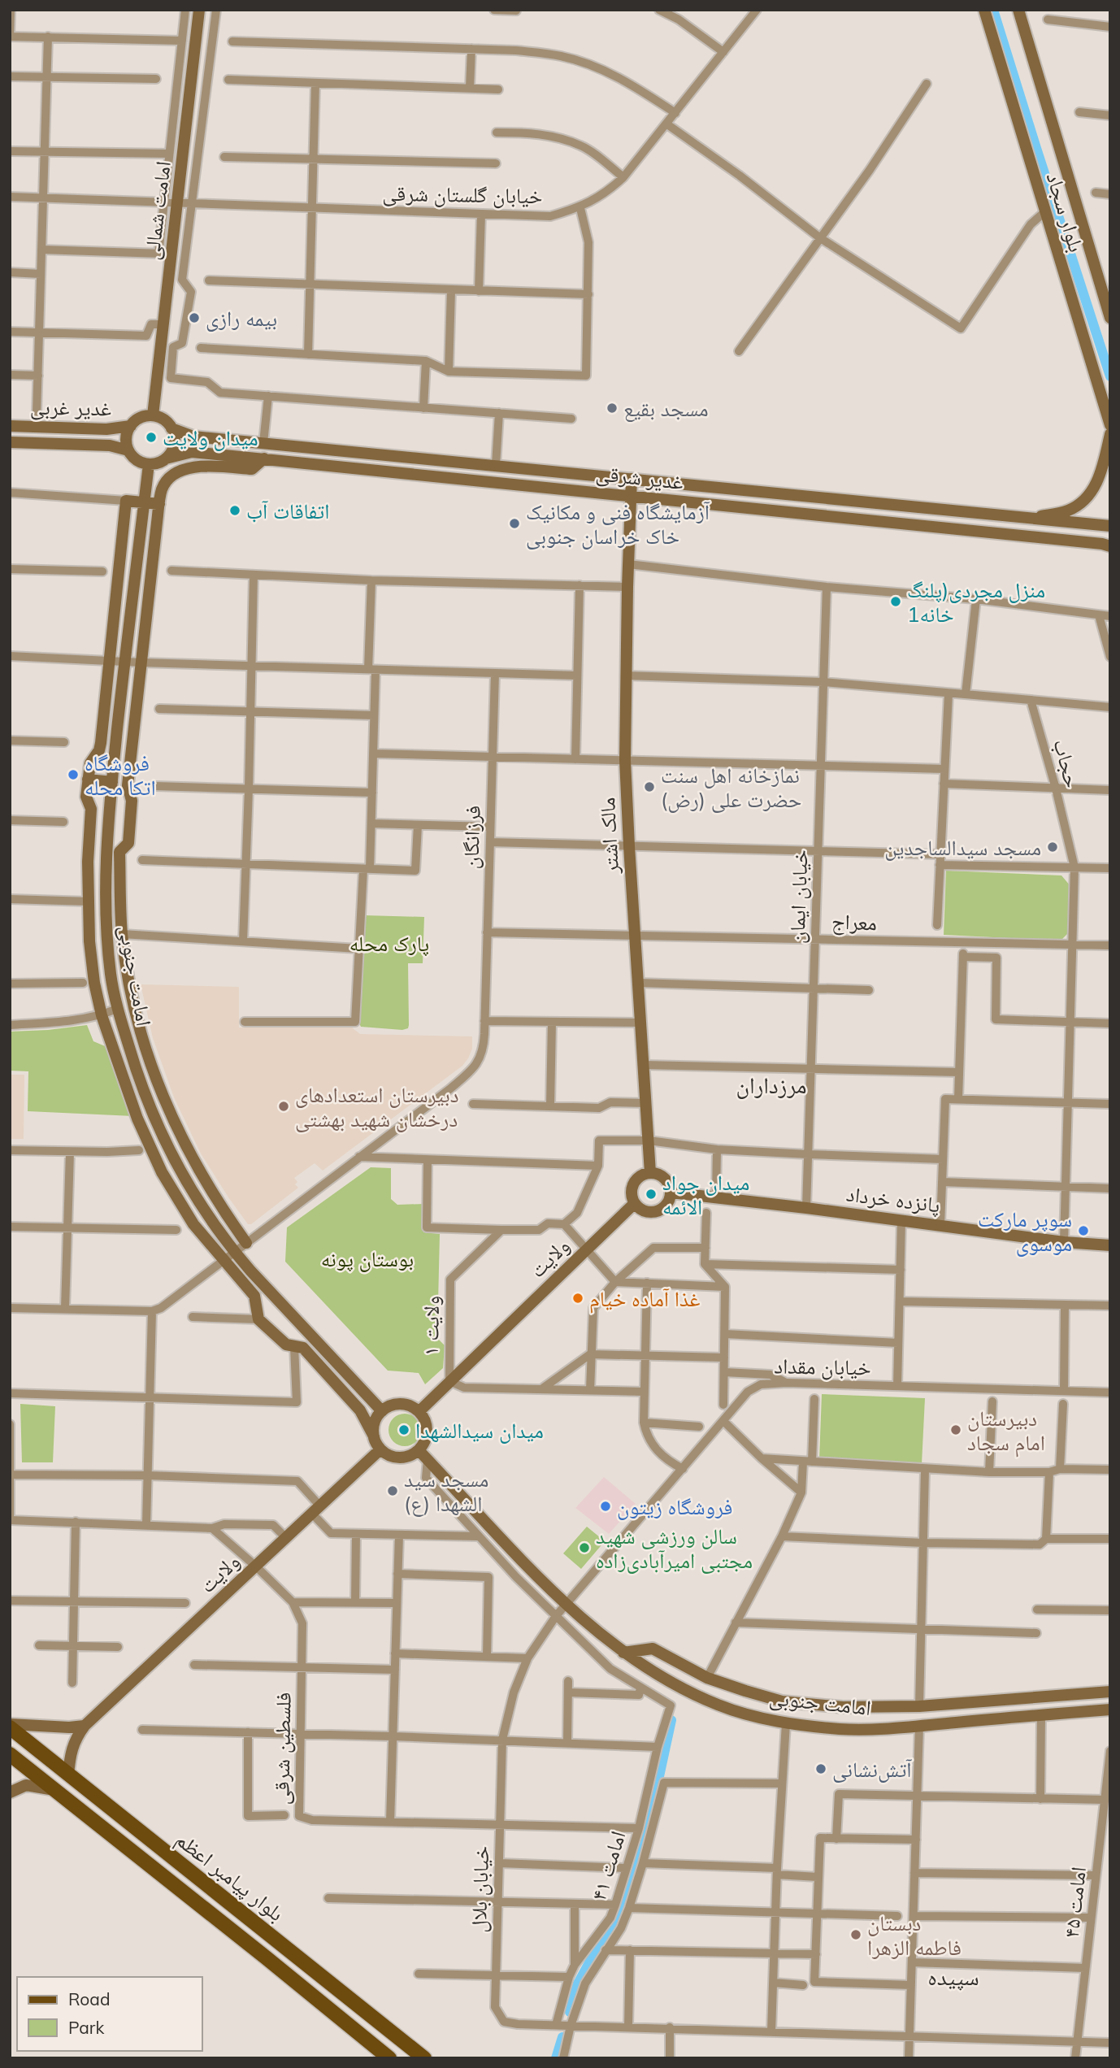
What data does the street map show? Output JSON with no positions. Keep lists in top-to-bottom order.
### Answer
{
  "streets": {
    "main road": [
      "امامت شمالی",
      "بلوار سجاد",
      "غدیر غربی",
      "غدیر شرقی",
      "مالک اشتر",
      "امامت جنوبی",
      "پانزده خرداد",
      "ولایت",
      "بلوار پیامبر اعظم"
    ],
    "street": [
      "خیابان گلستان شرقی",
      "حجاب",
      "فرزانگان",
      "خیابان ایمان",
      "معراج",
      "ولایت ۱",
      "خیابان مقداد",
      "فلسطین شرقی",
      "امامت ۴۱",
      "خیابان بلال",
      "امامت ۴۵"
    ]
  },
  "crossings": [
    ["خیابان گلستان شرقی", "امامت شمالی"],
    ["امامت شمالی", "غدیر غربی"],
    ["امامت شمالی", "غدیر شرقی"],
    ["امامت شمالی", "امامت جنوبی"],
    ["غدیر غربی", "غدیر شرقی"],
    ["غدیر غربی", "امامت جنوبی"],
    ["غدیر شرقی", "مالک اشتر"],
    ["غدیر شرقی", "امامت جنوبی"],
    ["حجاب", "معراج"],
    ["حجاب", "پانزده خرداد"],
    ["مالک اشتر", "معراج"],
    ["مالک اشتر", "پانزده خرداد"],
    ["مالک اشتر", "ولایت"],
    ["فرزانگان", "معراج"],
    ["فرزانگان", "امامت جنوبی"],
    ["خیابان ایمان", "معراج"],
    ["خیابان ایمان", "پانزده خرداد"],
    ["امامت جنوبی", "ولایت"],
    ["امامت جنوبی", "خیابان مقداد"],
    ["امامت جنوبی", "خیابان بلال"],
    ["پانزده خرداد", "ولایت"],
    ["ولایت", "ولایت ۱"],
    ["ولایت", "فلسطین شرقی"],
    ["خیابان مقداد", "خیابان بلال"],
    ["فلسطین شرقی", "امامت ۴۱"],
    ["فلسطین شرقی", "خیابان بلال"],
    ["امامت ۴۱", "خیابان بلال"],
    ["خیابان بلال", "امامت ۴۵"]
  ],
  "districts": ["مرزداران", "سپیده"],
  "parks": ["پارک محله", "بوستان پونه"],
  "places": [
    "بیمه رازی",
    "مسجد بقیع",
    "میدان ولایت",
    "اتفاقات آب",
    "آزمایشگاه فنی و مکانیک خاک خراسان جنوبی",
    "منزل مجردی(پلنگ خانه1",
    "فروشگاه اتکا محله",
    "نمازخانه اهل سنت حضرت علی (رض)",
    "مسجد سیدالساجدین",
    "دبیرستان استعدادهای درخشان شهید بهشتی",
    "میدان جواد الائمه",
    "سوپر مارکت موسوی",
    "غذا آماده خیام",
    "میدان سیدالشهدا",
    "دبیرستان امام سجاد",
    "مسجد سید الشهدا (ع)",
    "فروشگاه زیتون",
    "سالن ورزشی شهید مجتبی امیرآبادی‌زاده",
    "آتش‌نشانی",
    "دبستان فاطمه الزهرا"
  ],
  "legend": ["Road", "Park"]
}
